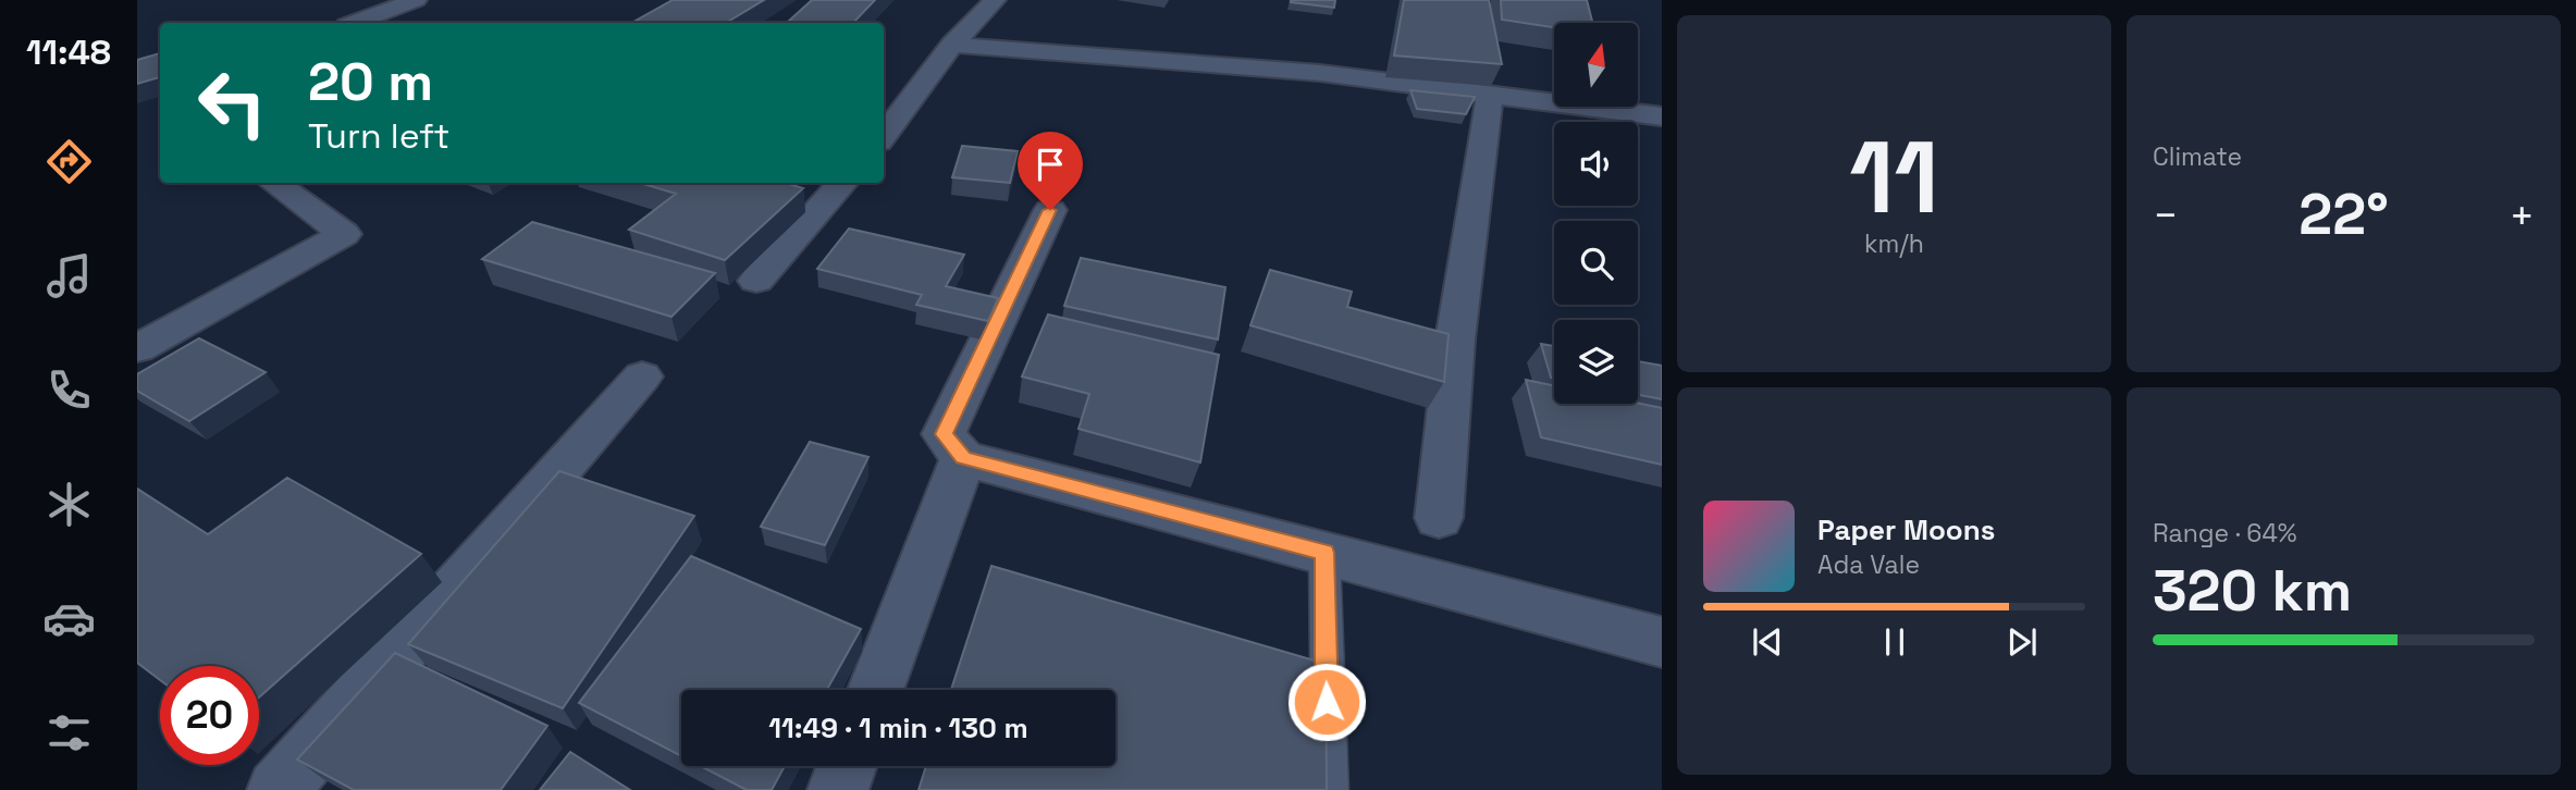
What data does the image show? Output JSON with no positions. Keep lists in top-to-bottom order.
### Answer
{
  "north": "top",
  "page": {
    "tabs": "11:48",
    "tile": [
      ["11", "km/h"],
      "Climate",
      ["Range · 64%", "320 km"]
    ],
    "turn": ["20 m", "Turn left"],
    "heat": ["−", "22°", "+"],
    "song": ["Paper Moons", "Ada Vale"],
    "limit": "20",
    "trip": "11:49 · 1 min · 130 m"
  }
}
